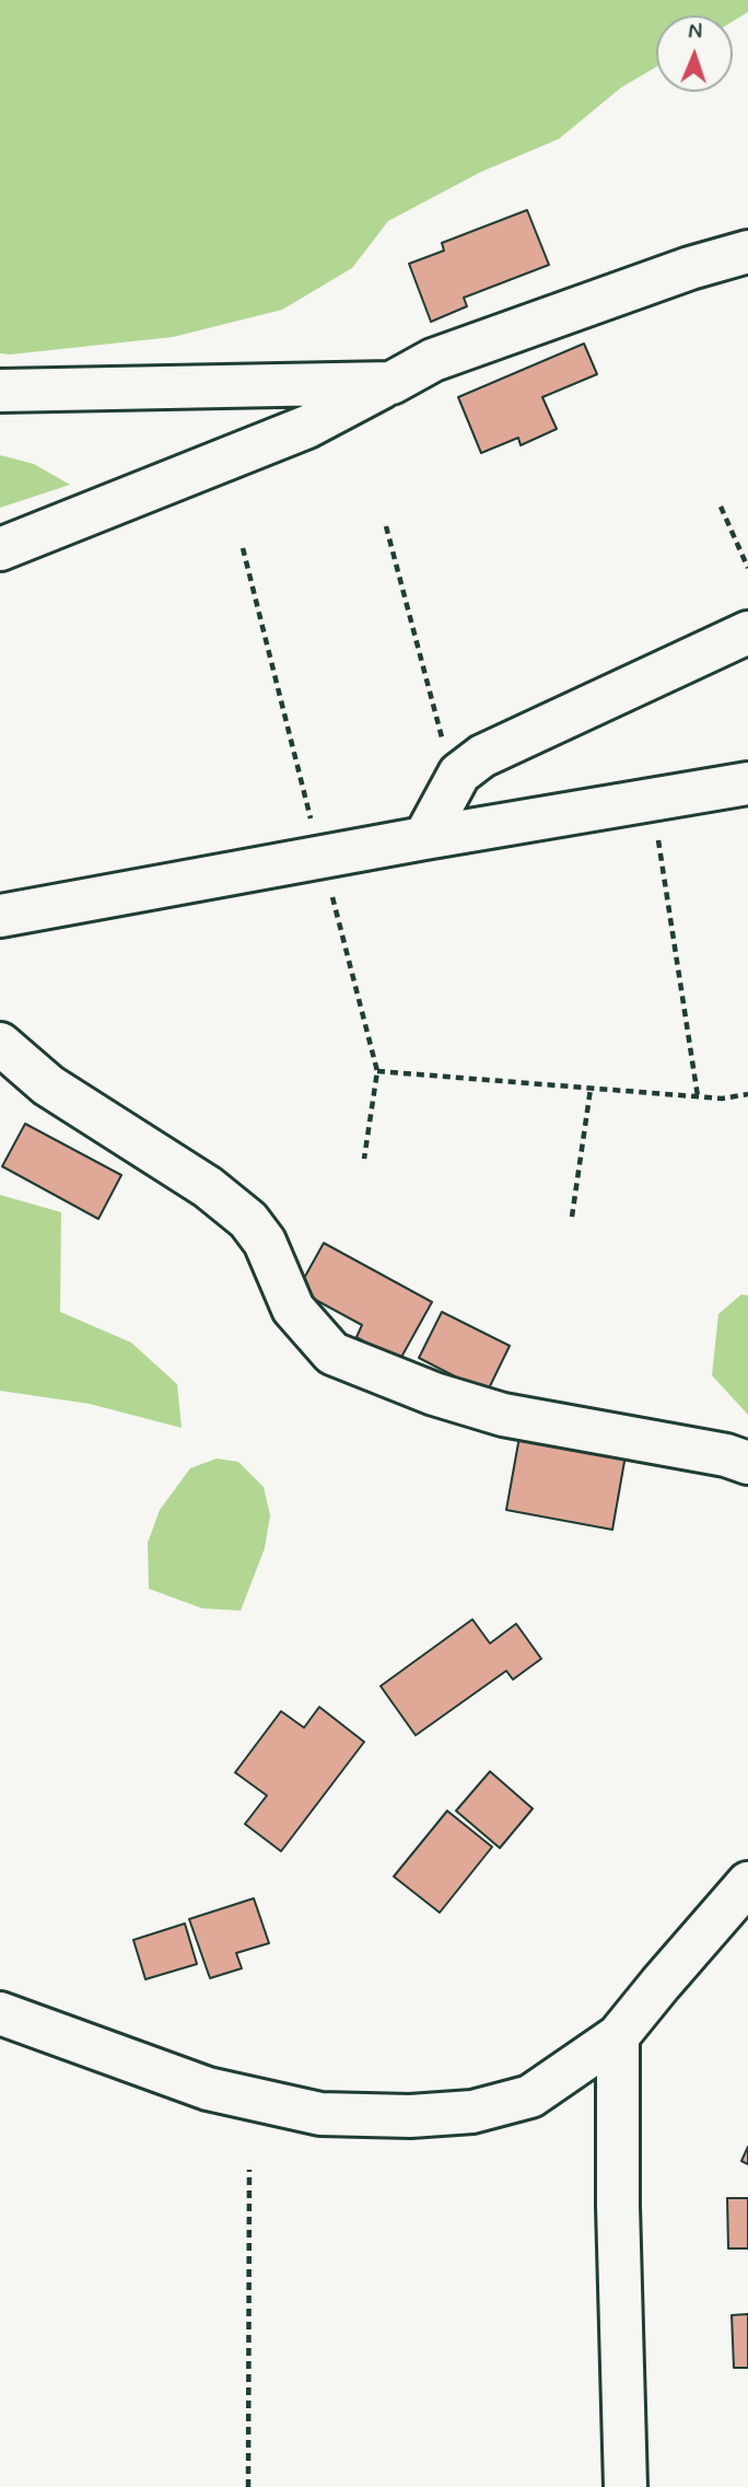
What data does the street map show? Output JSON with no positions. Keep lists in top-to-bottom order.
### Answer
{
  "north": "top"
}
